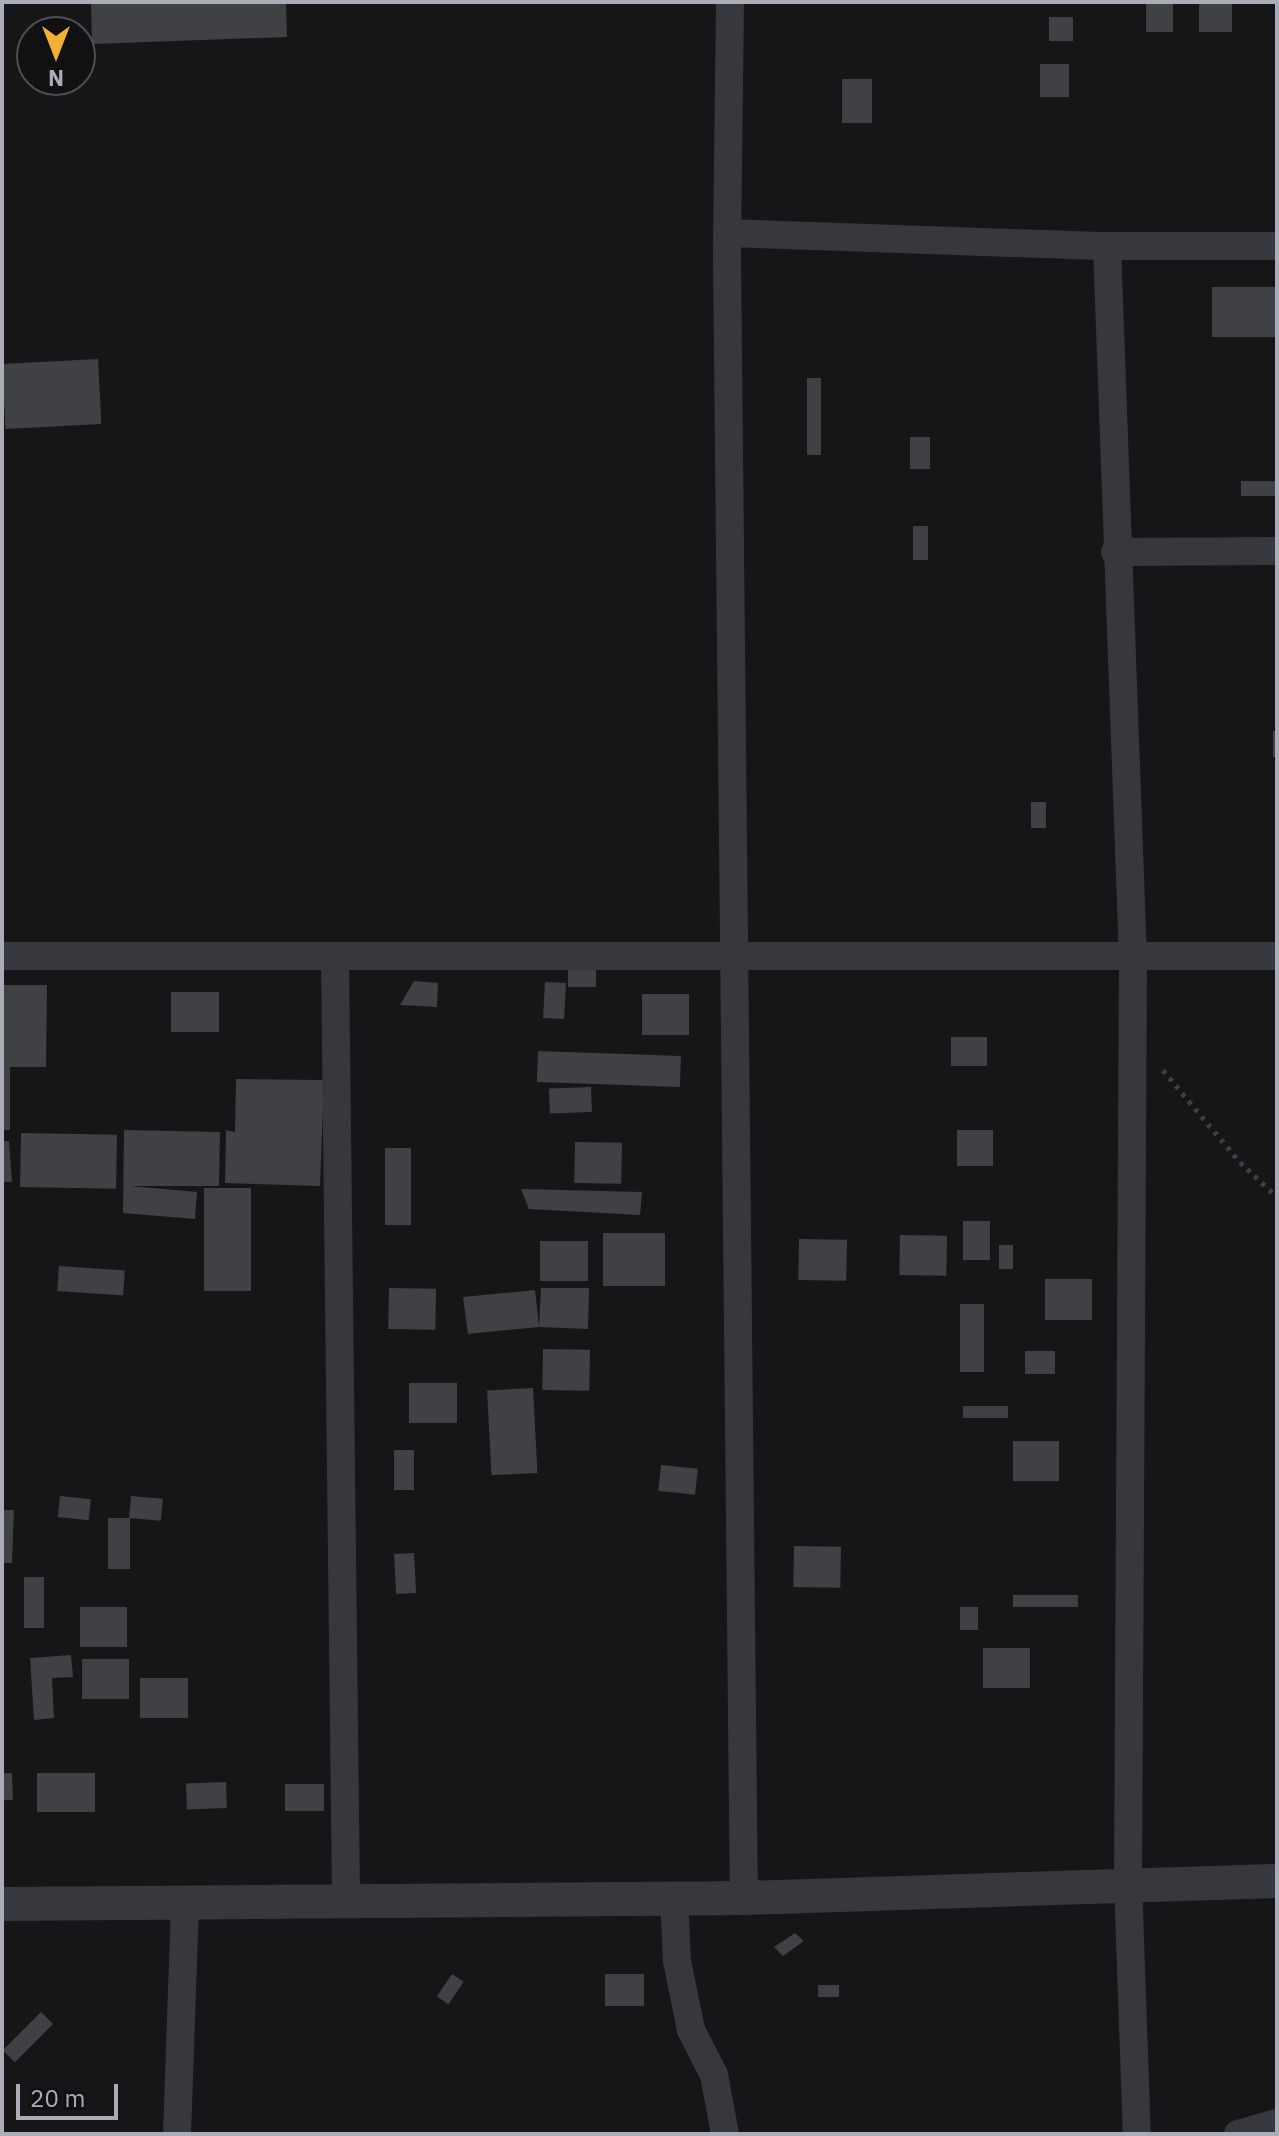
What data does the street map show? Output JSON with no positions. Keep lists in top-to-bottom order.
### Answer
{
  "scale_bar": "20 m",
  "north": "bottom"
}
